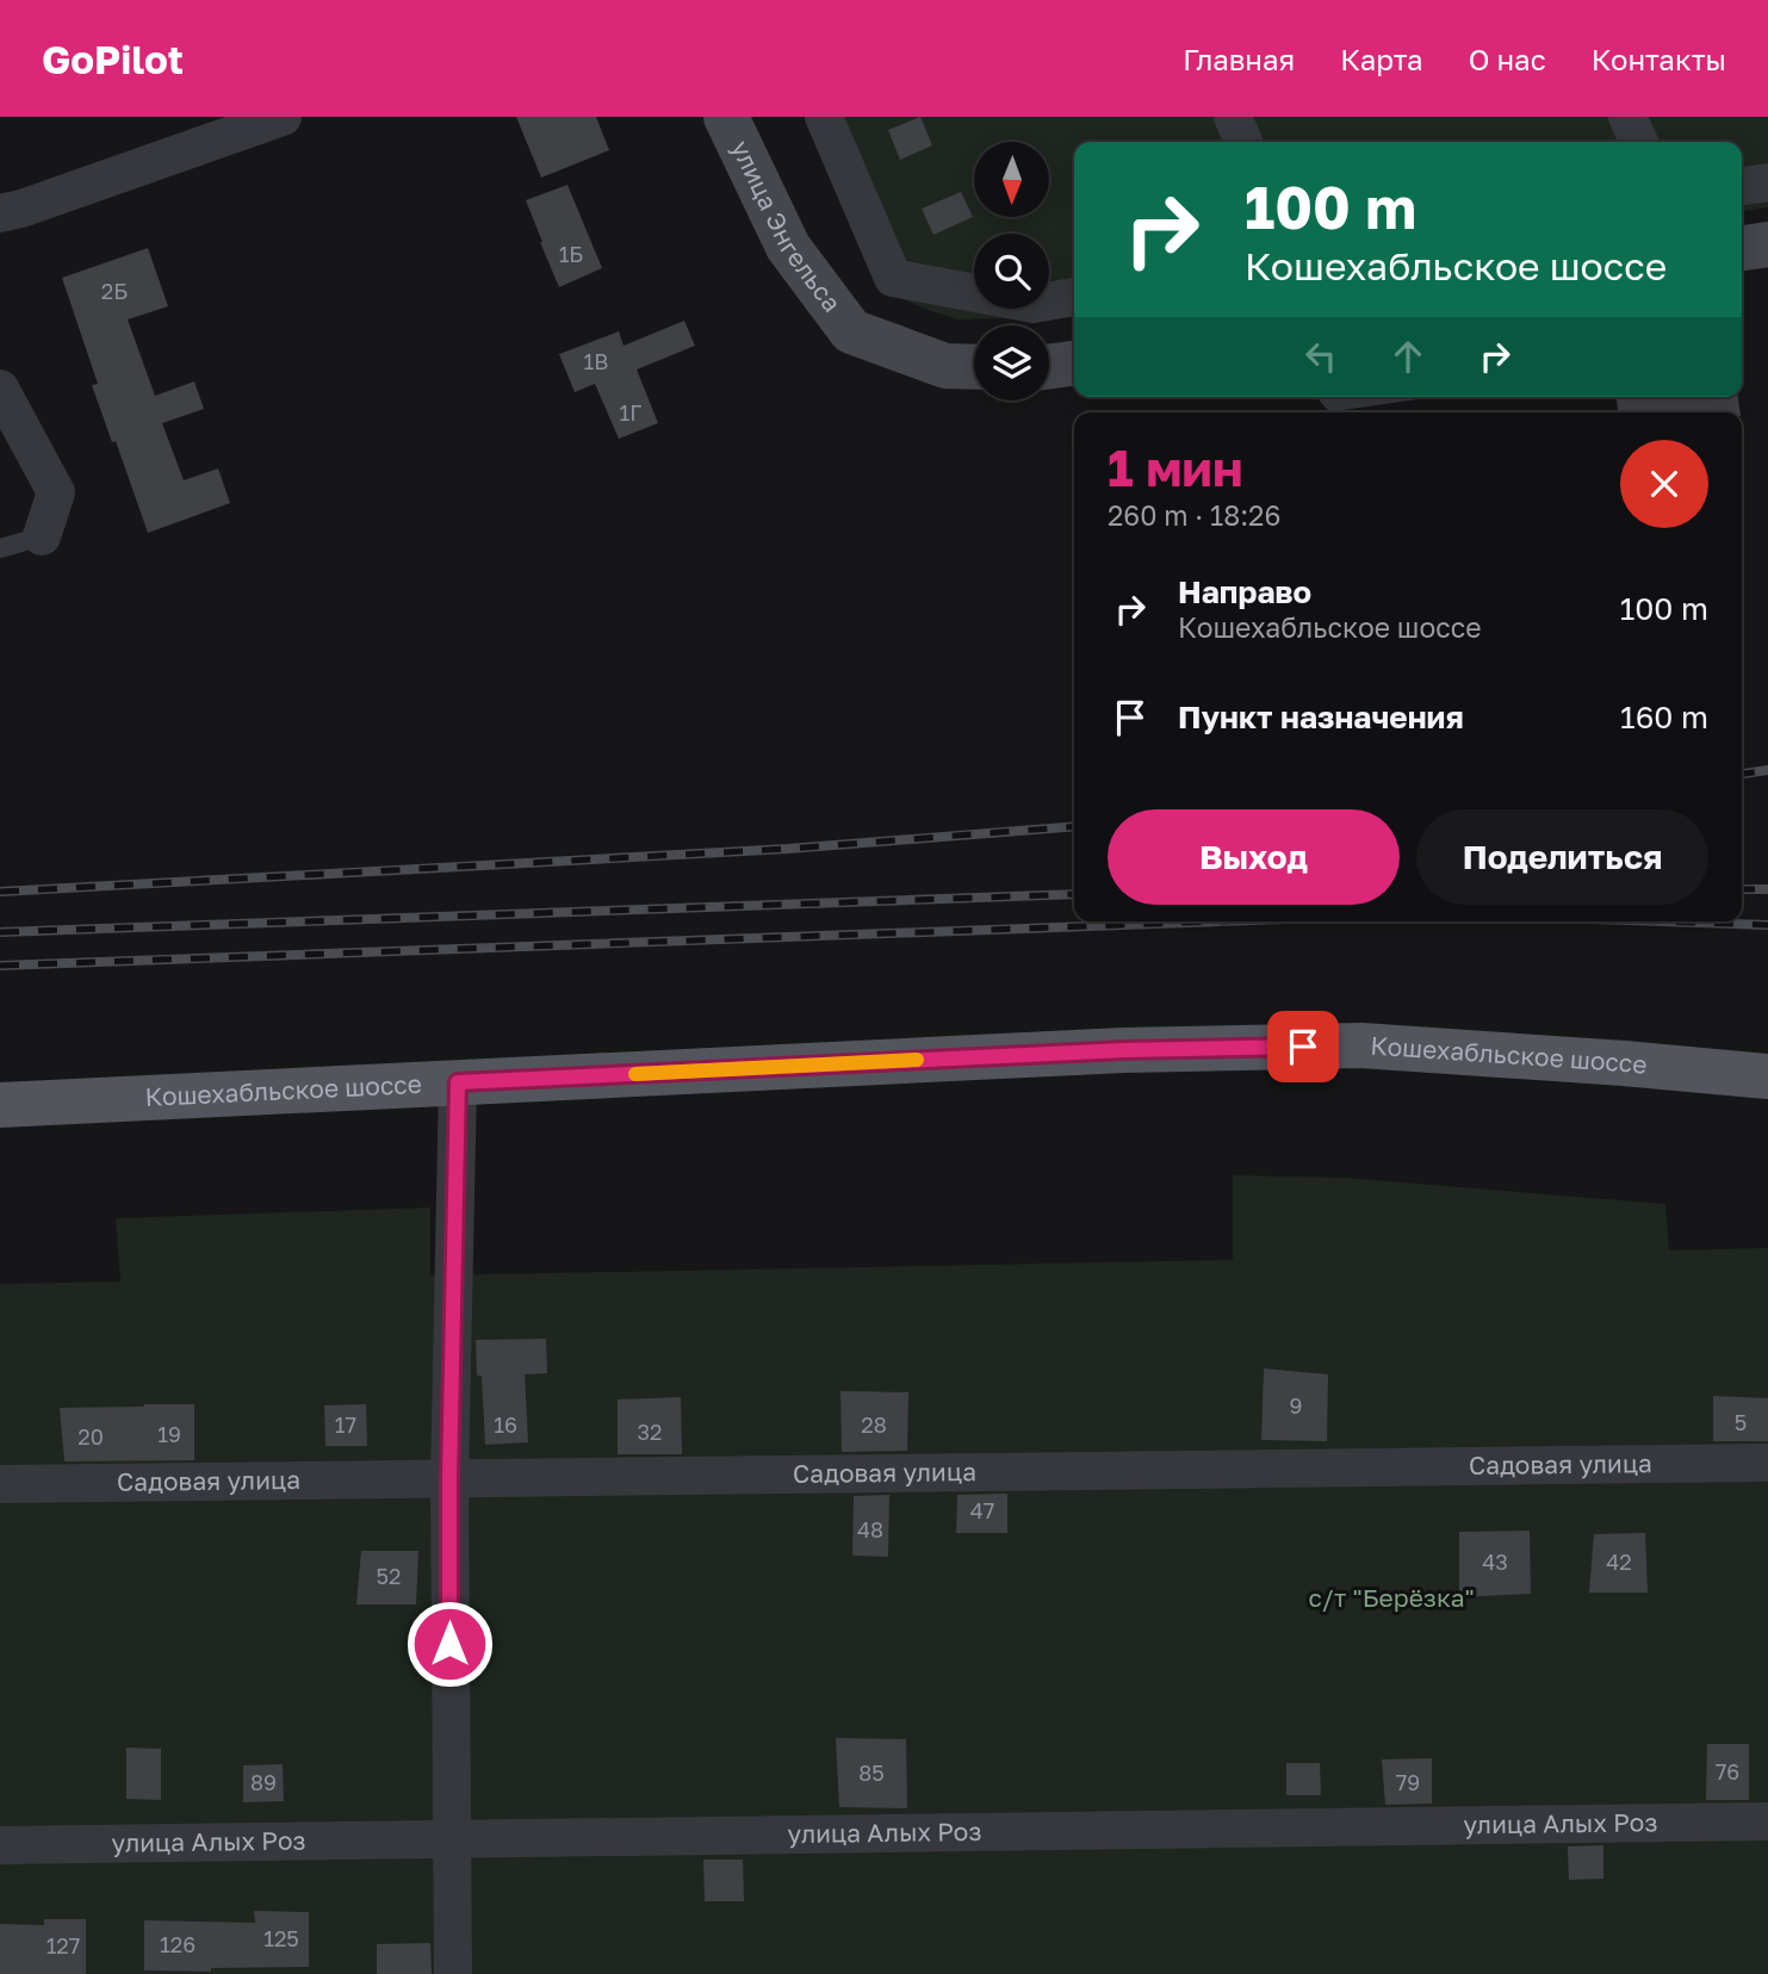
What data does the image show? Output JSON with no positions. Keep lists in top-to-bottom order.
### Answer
{
  "streets": {
    "main road": ["Кошехабльское шоссе"],
    "street": ["улица Энгельса", "Садовая улица", "улица Алых Роз"]
  },
  "parks": ["с/т \"Берёзка\""],
  "house_numbers": [
    "1Б",
    "2Б",
    "1В",
    "1Г",
    "9",
    "5",
    "17",
    "16",
    "28",
    "32",
    "19",
    "20",
    "47",
    "48",
    "43",
    "42",
    "52",
    "76",
    "85",
    "89",
    "79",
    "125",
    "126",
    "127"
  ],
  "north": "bottom",
  "page": {
    "header": "GoPilot",
    "nav": [
      "Главная",
      "Карта",
      "О нас",
      "Контакты"
    ],
    "turn": ["100 m", "Кошехабльское шоссе"],
    "heading": ["1 мин", "260 m · 18:26"],
    "list": [
      {
        "name": "Направо",
        "note": "Кошехабльское шоссе",
        "value": "100 m"
      },
      {
        "name": "Пункт назначения",
        "value": "160 m"
      }
    ],
    "buttons": ["Выход", "Поделиться"]
  }
}
